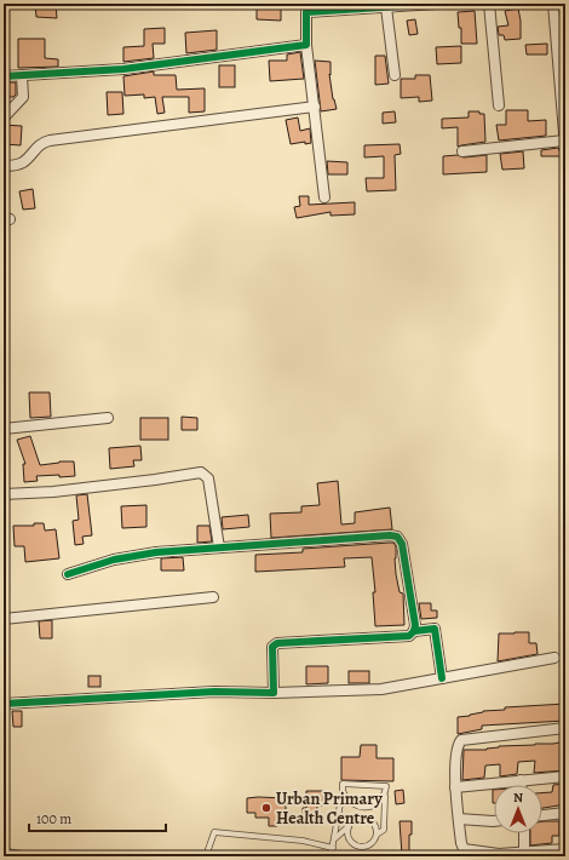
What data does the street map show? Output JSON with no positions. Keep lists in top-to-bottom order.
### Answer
{
  "places": ["Urban Primary Health Centre"],
  "scale_bar": "100 m",
  "north": "top"
}
